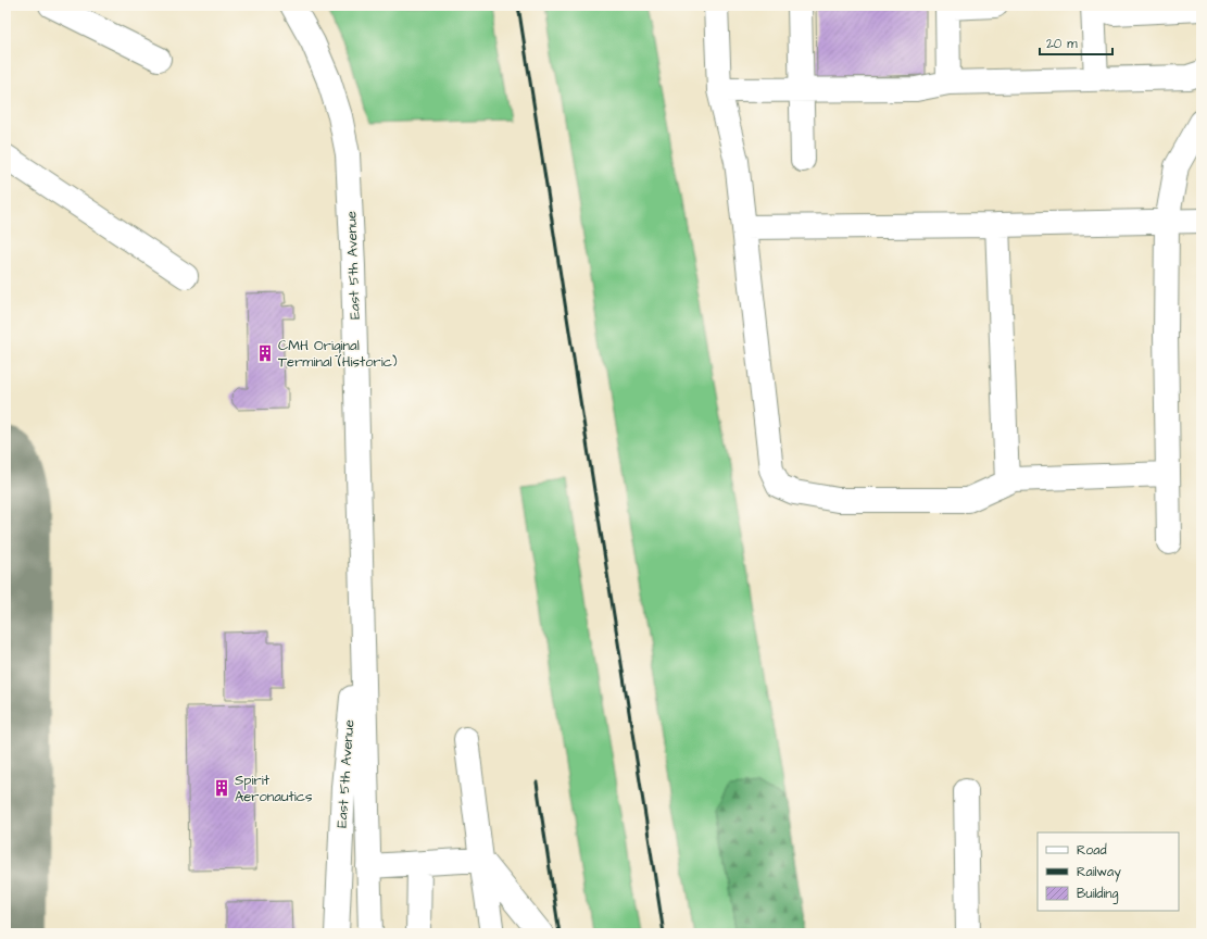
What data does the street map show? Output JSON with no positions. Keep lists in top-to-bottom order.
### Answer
{
  "streets": {
    "main road": ["East 5th Avenue"]
  },
  "places": {
    "building": ["CMH Original Terminal (Historic)", "Spirit Aeronautics"]
  },
  "legend": ["Road", "Railway", "Building"],
  "scale_bar": "20 m"
}
